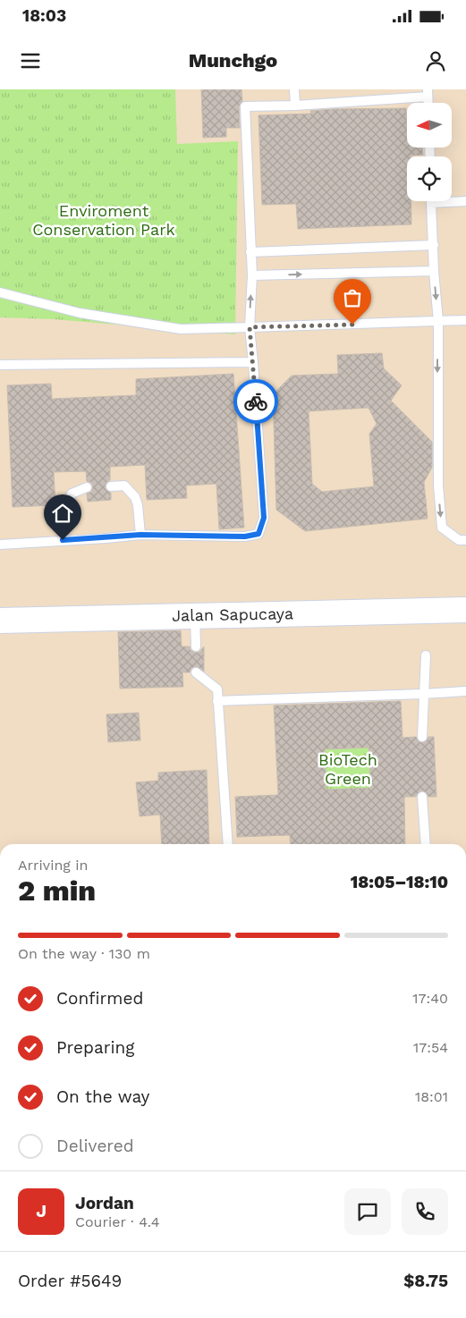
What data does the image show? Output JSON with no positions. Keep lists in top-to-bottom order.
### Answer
{
  "streets": {
    "street": ["Jalan Sapucaya"]
  },
  "parks": ["Enviroment Conservation Park", "BioTech Green"],
  "north": "left",
  "page": {
    "status": "18:03",
    "header": "Munchgo",
    "heading": ["2 min", "Arriving in", "18:05–18:10"],
    "panel": [
      "Jordan",
      "Courier · 4.4",
      "Order #5649",
      "$8.75"
    ],
    "bar": "On the way · 130 m",
    "list": [
      ["Confirmed", "17:40"],
      ["Preparing", "17:54"],
      ["On the way", "18:01"],
      "Delivered"
    ],
    "round": "J"
  }
}
